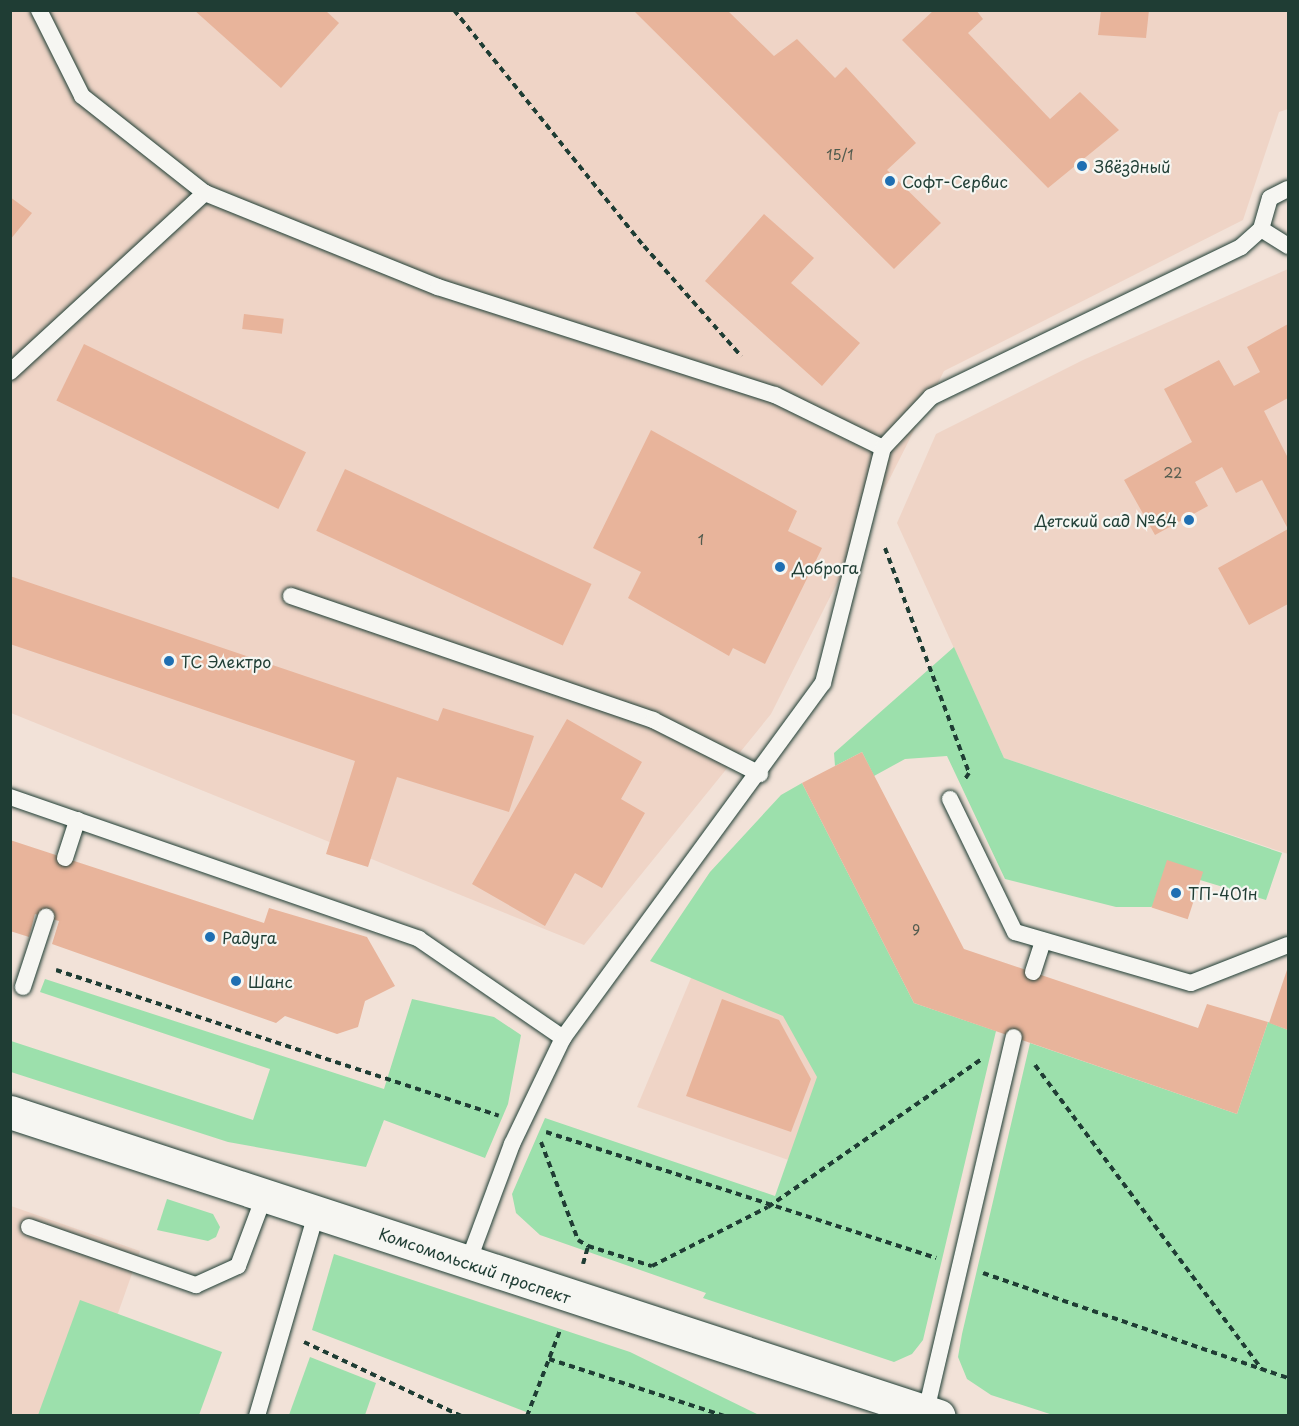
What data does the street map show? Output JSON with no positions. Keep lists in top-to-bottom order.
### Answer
{
  "streets": {
    "main road": ["Комсомольский проспект"]
  },
  "places": [
    "Звёздный",
    "Софт-Сервис",
    "Детский сад №64",
    "Доброга",
    "ТС Электро",
    "ТП-401н",
    "Радуга",
    "Шанс"
  ],
  "house_numbers": [
    "15/1",
    "22",
    "1",
    "9"
  ]
}
